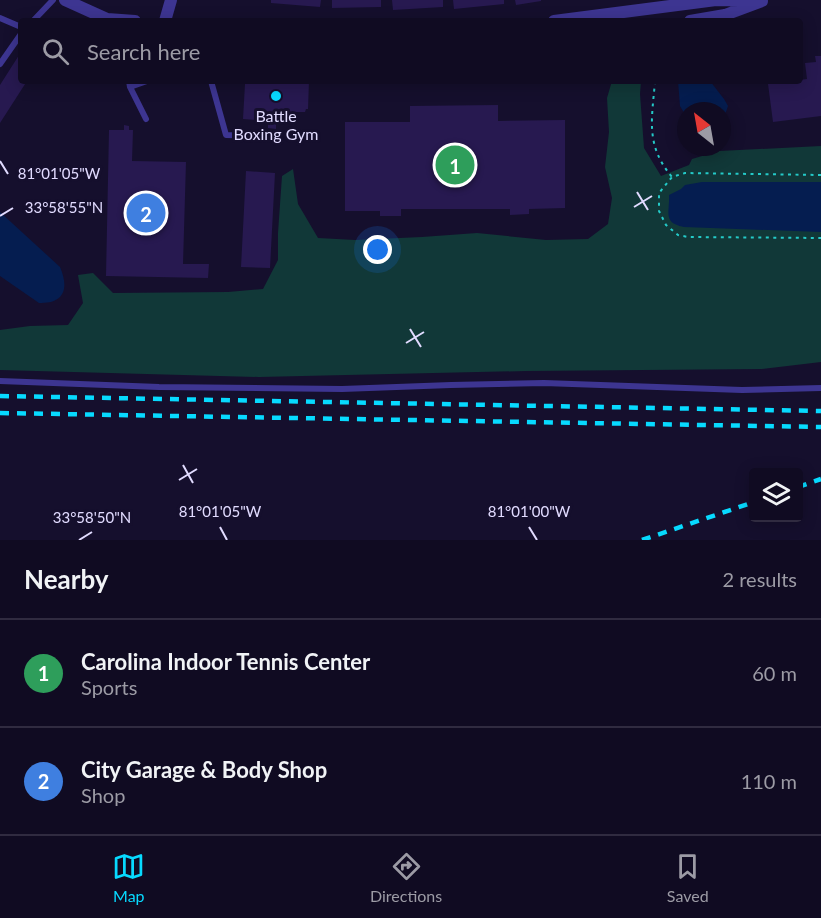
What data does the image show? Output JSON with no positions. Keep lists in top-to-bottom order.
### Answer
{
  "places": ["Battle Boxing Gym"],
  "north": "top left",
  "page": {
    "search": "Search here",
    "pins": ["1", "2"],
    "heading": ["Nearby", "2 results"],
    "list": [
      {
        "mark": "1",
        "name": "Carolina Indoor Tennis Center",
        "note": "Sports",
        "value": "60 m"
      },
      {
        "mark": "2",
        "name": "City Garage & Body Shop",
        "note": "Shop",
        "value": "110 m"
      }
    ],
    "nav": ["Map", "Directions", "Saved"]
  },
  "coordinates": [
    "81°01'05\"W",
    "33°58'55\"N",
    "81°01'00\"W",
    "33°58'50\"N"
  ]
}
